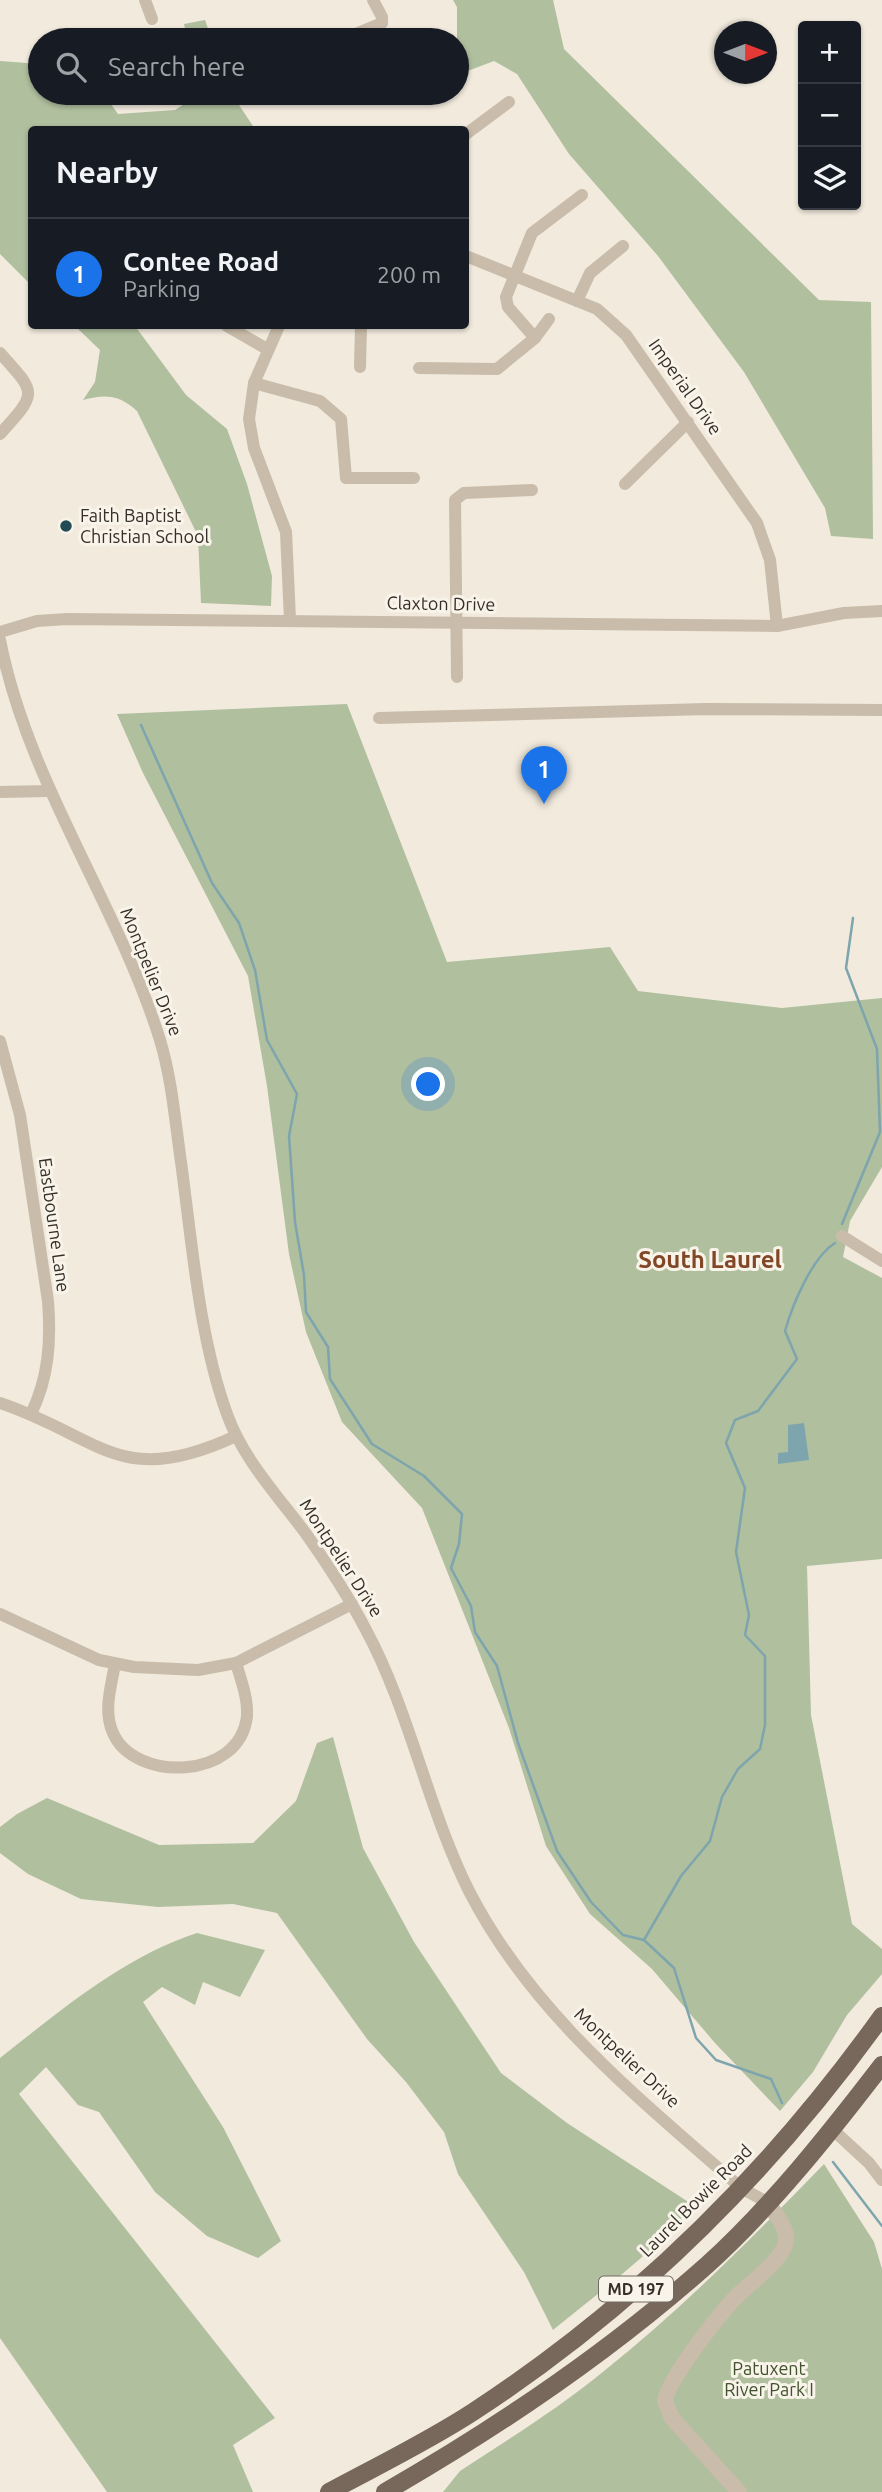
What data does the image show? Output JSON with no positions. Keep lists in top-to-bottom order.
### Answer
{
  "streets": {
    "main road": ["Laurel Bowie Road", "MD 197"],
    "street": [
      "Imperial Drive",
      "Claxton Drive",
      "Montpelier Drive",
      "Eastbourne Lane"
    ]
  },
  "crossings": [
    ["Imperial Drive", "Claxton Drive"],
    ["Montpelier Drive", "Laurel Bowie Road"],
    ["Montpelier Drive", "MD 197"]
  ],
  "districts": ["South Laurel"],
  "parks": ["Patuxent River Park I"],
  "places": ["Faith Baptist Christian School"],
  "north": "right",
  "page": {
    "map_buttons": ["+", "−"],
    "search": "Search here",
    "heading": "Nearby",
    "list": [
      {
        "mark": "1",
        "name": "Contee Road",
        "note": "Parking",
        "value": "200 m"
      }
    ],
    "pins": "1"
  }
}
